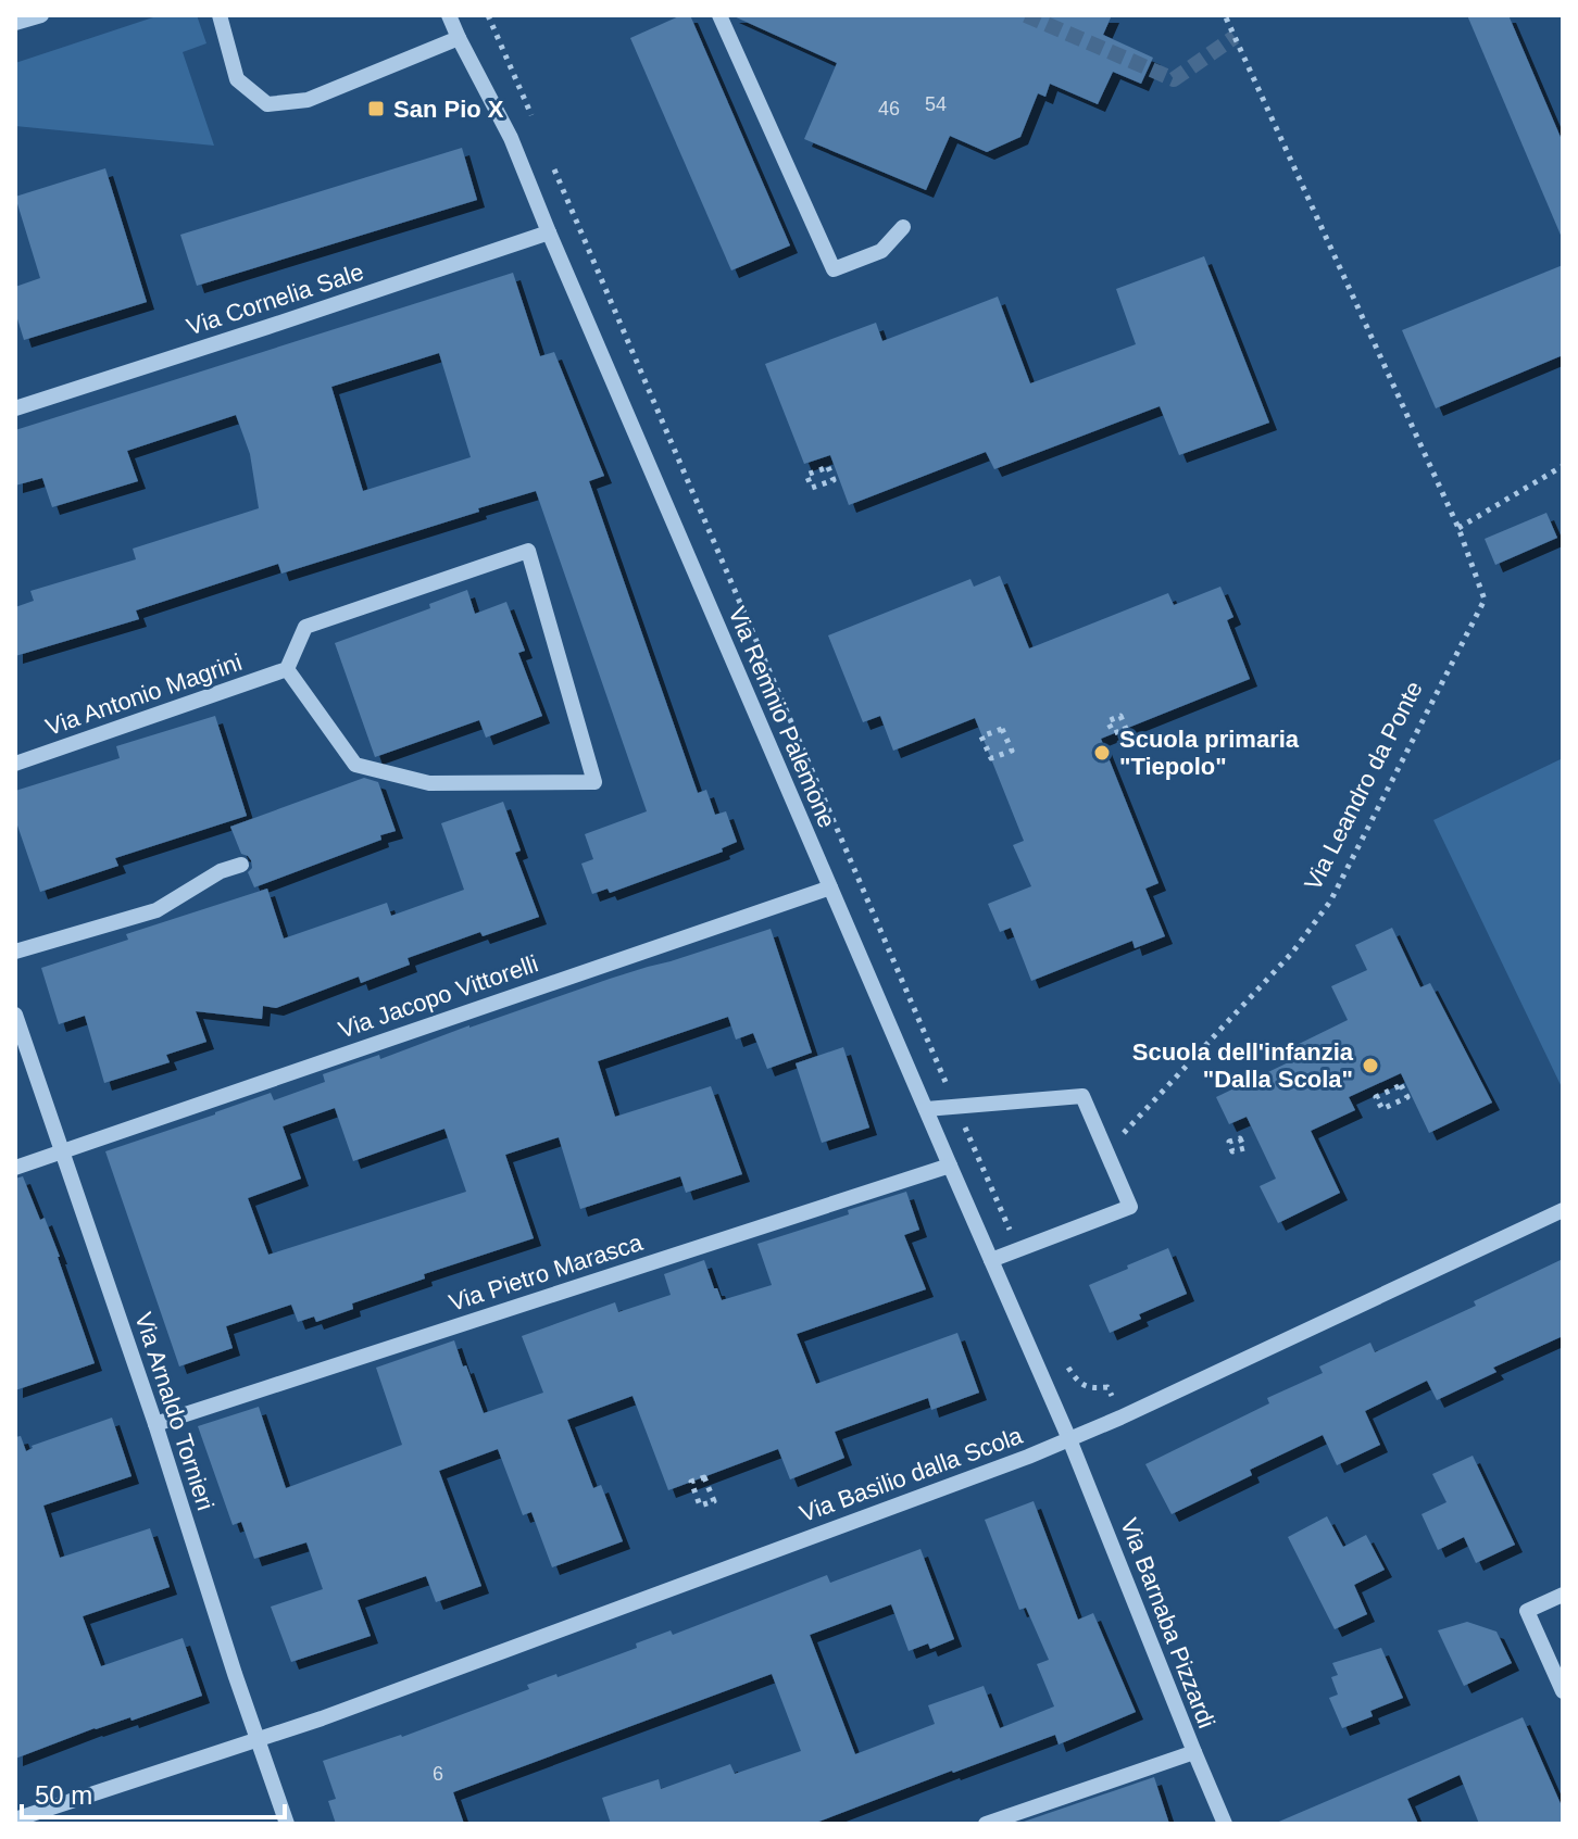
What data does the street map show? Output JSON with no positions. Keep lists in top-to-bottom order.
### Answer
{
  "streets": {
    "street": [
      "Via Cornelia Sale",
      "Via Antonio Magrini",
      "Via Remnio Palemone",
      "Via Jacopo Vittorelli",
      "Via Pietro Marasca",
      "Via Arnaldo Tornieri",
      "Via Basilio dalla Scola",
      "Via Barnaba Pizzardi"
    ],
    "path": ["Via Leandro da Ponte"]
  },
  "crossings": [
    ["Via Cornelia Sale", "Via Remnio Palemone"],
    ["Via Remnio Palemone", "Via Jacopo Vittorelli"],
    ["Via Remnio Palemone", "Via Pietro Marasca"],
    ["Via Remnio Palemone", "Via Basilio dalla Scola"],
    ["Via Remnio Palemone", "Via Barnaba Pizzardi"],
    ["Via Jacopo Vittorelli", "Via Arnaldo Tornieri"],
    ["Via Pietro Marasca", "Via Arnaldo Tornieri"],
    ["Via Arnaldo Tornieri", "Via Basilio dalla Scola"],
    ["Via Basilio dalla Scola", "Via Barnaba Pizzardi"]
  ],
  "places": {
    "transit": ["San Pio X"],
    "other": ["Scuola primaria \"Tiepolo\"", "Scuola dell'infanzia \"Dalla Scola\""]
  },
  "house_numbers": ["54", "46", "6"],
  "scale_bar": "50 m"
}
